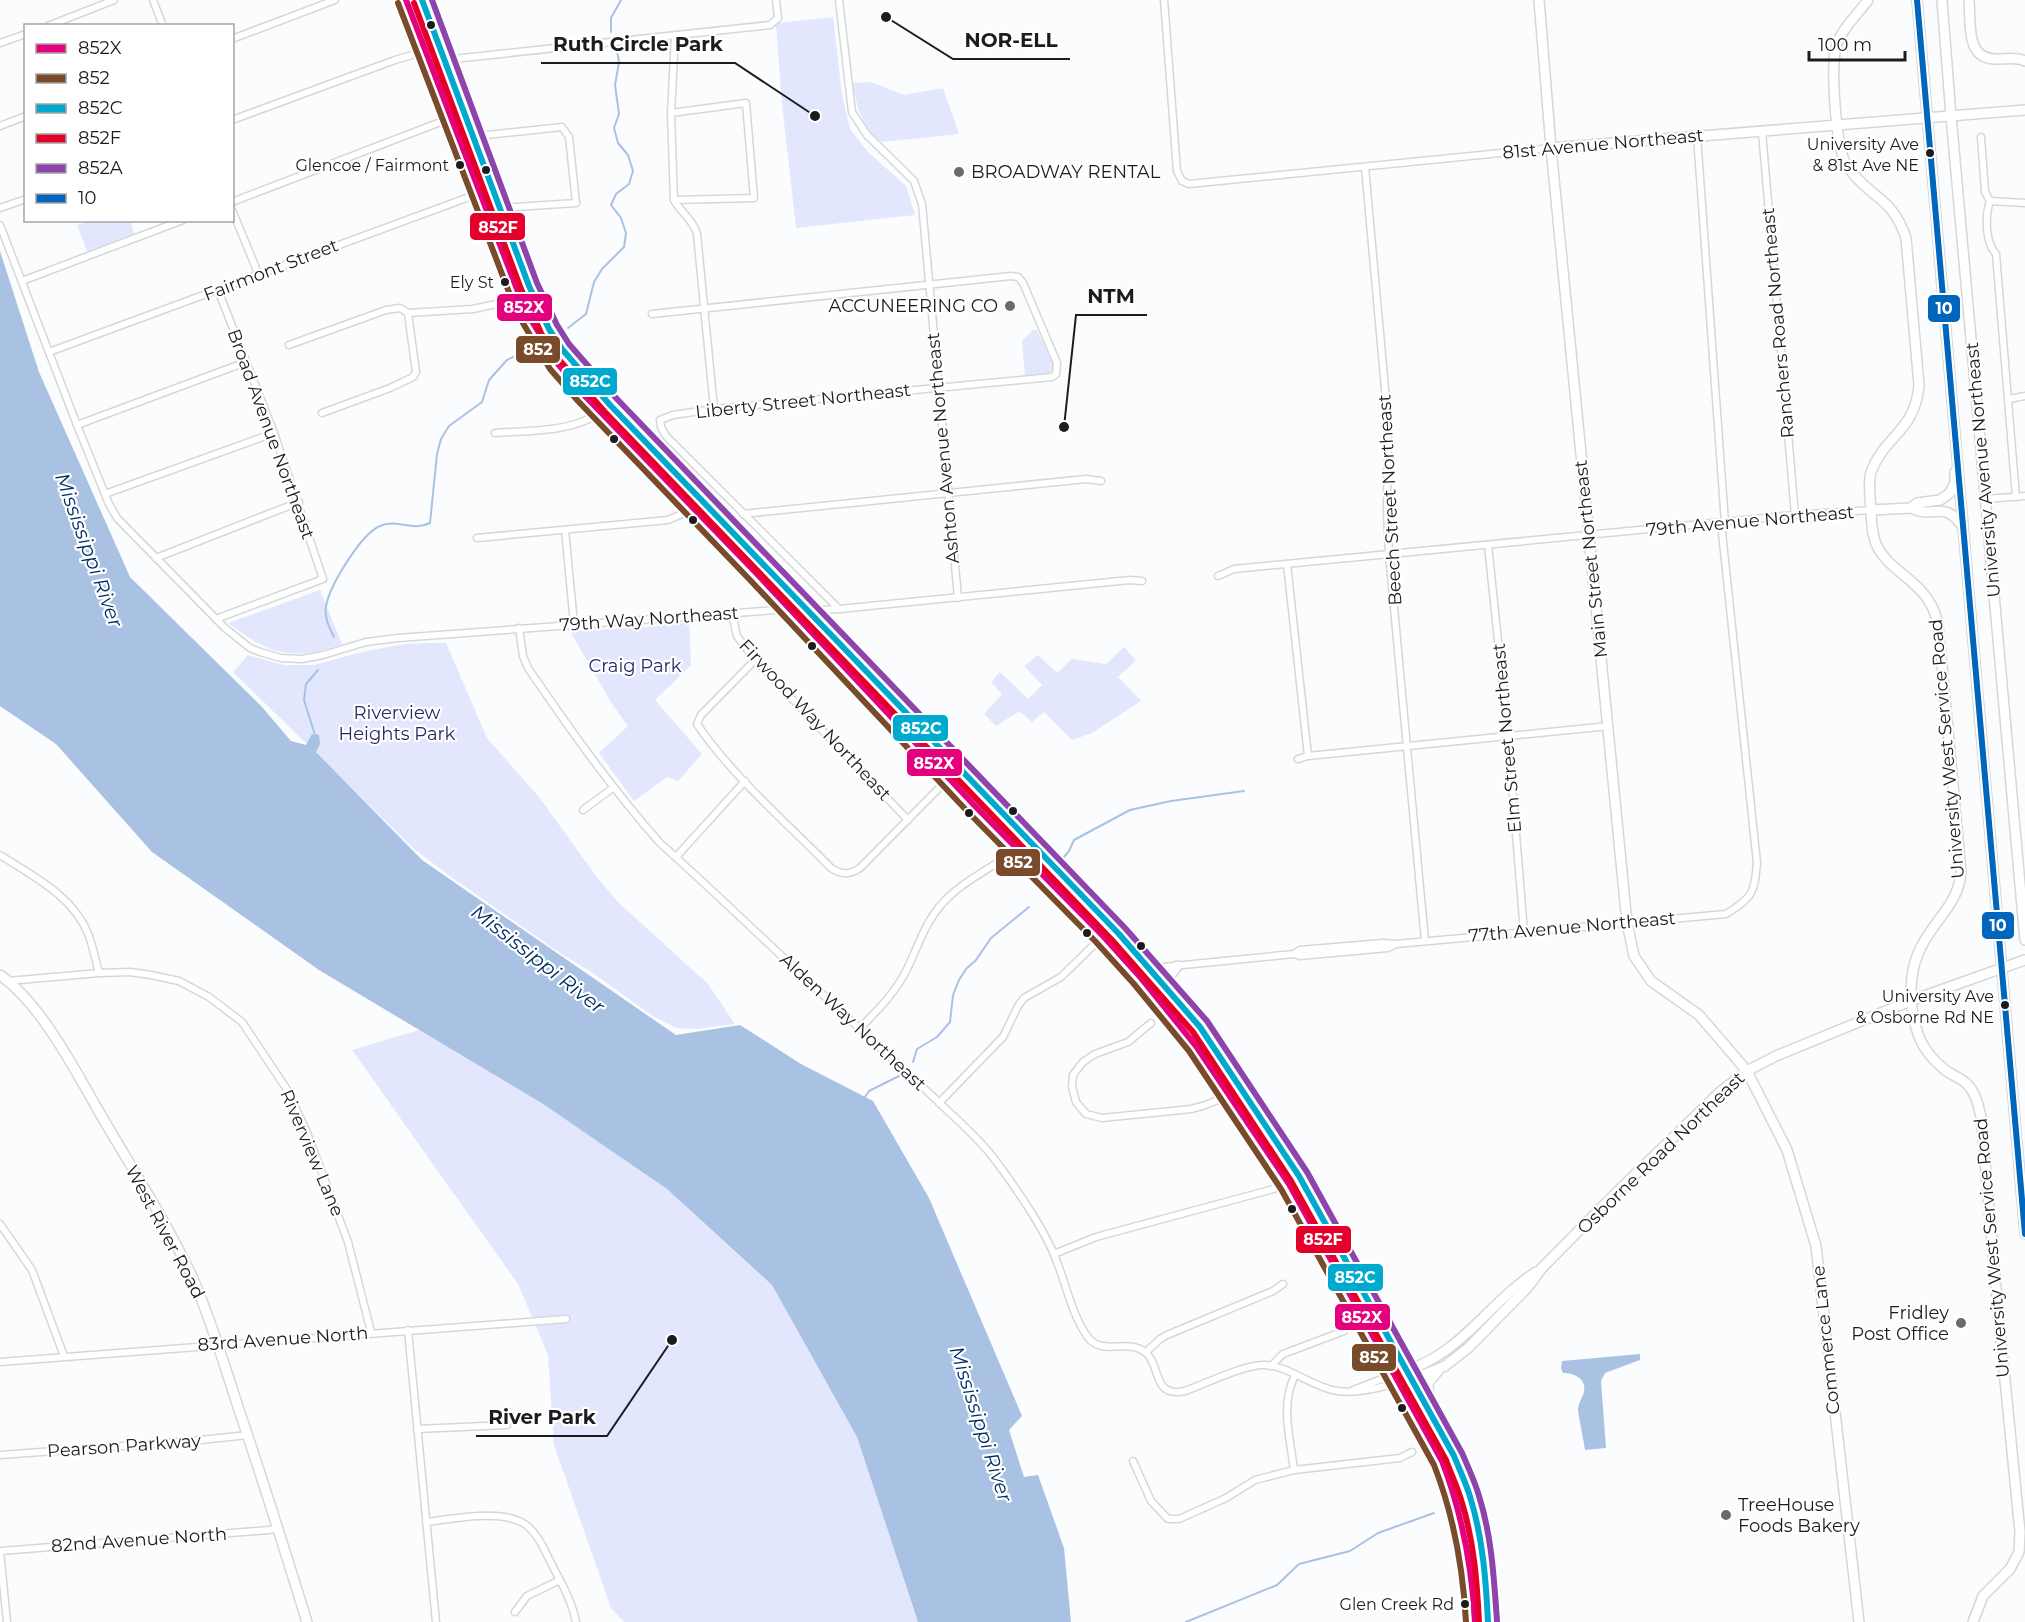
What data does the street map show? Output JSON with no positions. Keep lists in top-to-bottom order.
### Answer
{
  "streets": {
    "main road": [
      "81st Avenue Northeast",
      "University Avenue Northeast",
      "79th Avenue Northeast",
      "Main Street Northeast",
      "University West Service Road",
      "Osborne Road Northeast",
      "West River Road",
      "Commerce Lane"
    ],
    "street": [
      "Fairmont Street",
      "Ranchers Road Northeast",
      "Liberty Street Northeast",
      "Broad Avenue Northeast",
      "Ashton Avenue Northeast",
      "Beech Street Northeast",
      "79th Way Northeast",
      "Firwood Way Northeast",
      "Elm Street Northeast",
      "77th Avenue Northeast",
      "Alden Way Northeast",
      "Riverview Lane",
      "83rd Avenue North",
      "Pearson Parkway",
      "82nd Avenue North"
    ]
  },
  "crossings": [
    ["81st Avenue Northeast", "Ranchers Road Northeast"],
    ["81st Avenue Northeast", "University Avenue Northeast"],
    ["81st Avenue Northeast", "Beech Street Northeast"],
    ["81st Avenue Northeast", "Main Street Northeast"],
    ["81st Avenue Northeast", "University West Service Road"],
    ["Fairmont Street", "Broad Avenue Northeast"],
    ["Fairmont Street", "79th Way Northeast"],
    ["Ranchers Road Northeast", "79th Avenue Northeast"],
    ["Liberty Street Northeast", "Ashton Avenue Northeast"],
    ["Broad Avenue Northeast", "79th Way Northeast"],
    ["Ashton Avenue Northeast", "79th Way Northeast"],
    ["University Avenue Northeast", "79th Avenue Northeast"],
    ["University Avenue Northeast", "Osborne Road Northeast"],
    ["Beech Street Northeast", "77th Avenue Northeast"],
    ["79th Avenue Northeast", "Main Street Northeast"],
    ["79th Avenue Northeast", "University West Service Road"],
    ["79th Avenue Northeast", "77th Avenue Northeast"],
    ["Main Street Northeast", "77th Avenue Northeast"],
    ["Main Street Northeast", "Osborne Road Northeast"],
    ["Main Street Northeast", "Commerce Lane"],
    ["79th Way Northeast", "Firwood Way Northeast"],
    ["79th Way Northeast", "Alden Way Northeast"],
    ["Elm Street Northeast", "77th Avenue Northeast"],
    ["University West Service Road", "Osborne Road Northeast"],
    ["Riverview Lane", "West River Road"],
    ["Riverview Lane", "83rd Avenue North"],
    ["Osborne Road Northeast", "Commerce Lane"],
    ["West River Road", "83rd Avenue North"],
    ["West River Road", "Pearson Parkway"],
    ["West River Road", "82nd Avenue North"]
  ],
  "water": ["Mississippi River"],
  "parks": ["Craig Park", "Riverview Heights Park"],
  "places": [
    "NOR-ELL",
    "Ruth Circle Park",
    "University Ave & 81st Ave NE",
    "Glencoe / Fairmont",
    "BROADWAY RENTAL",
    "Ely St",
    "ACCUNEERING CO",
    "NTM",
    "University Ave & Osborne Rd NE",
    "Fridley Post Office",
    "River Park",
    "TreeHouse Foods Bakery",
    "Glen Creek Rd"
  ],
  "lines": [
    "transit line 852X",
    "transit line 852C",
    "transit line 852A",
    "transit line 10",
    "transit line 852",
    "transit line 852F"
  ],
  "legend": [
    "852X",
    "852",
    "852C",
    "852F",
    "852A",
    "10"
  ],
  "scale_bar": "100 m"
}
